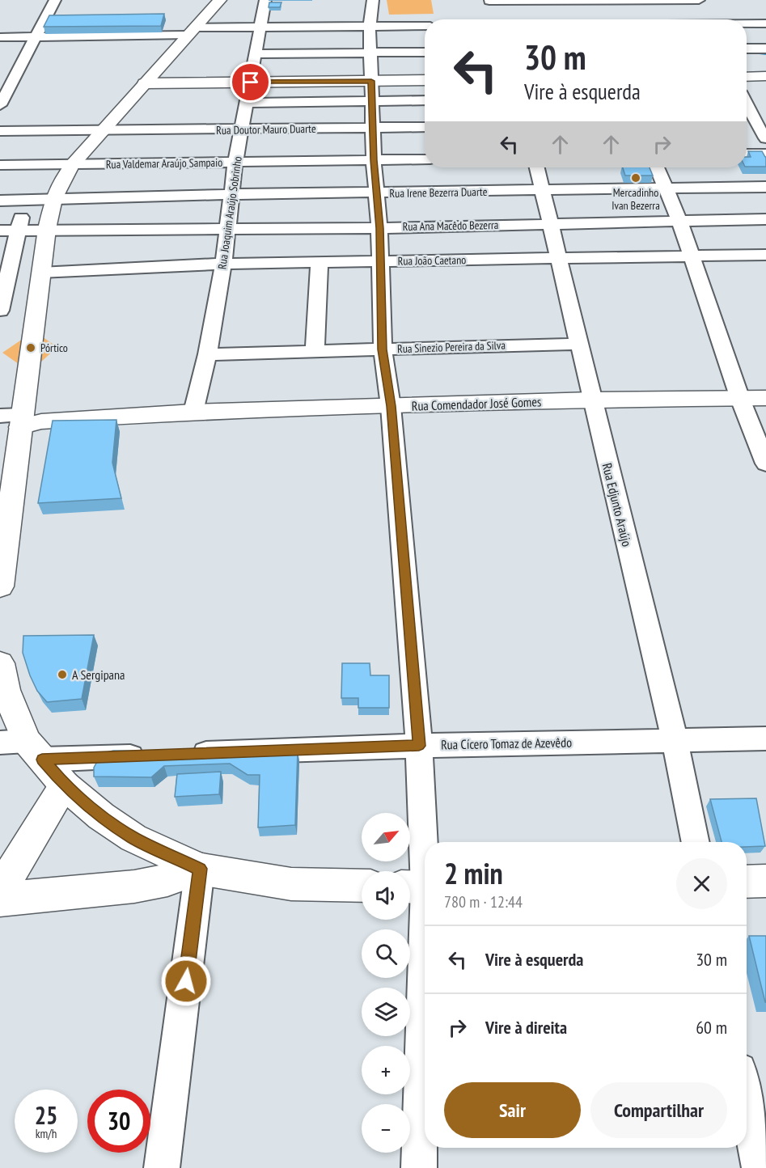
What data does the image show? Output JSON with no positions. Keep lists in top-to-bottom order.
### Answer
{
  "streets": {
    "main road": ["Rua Comendador José Gomes"],
    "street": [
      "Rua Doutor Mauro Duarte",
      "Rua Valdemar Araújo Sampaio",
      "Rua Irene Bezerra Duarte",
      "Rua Joaquim Araújo Sobrinho",
      "Rua Ana Macêdo Bezerra",
      "Rua João Caetano",
      "Rua Sinezio Pereira da Silva",
      "Rua Edjunto Araújo",
      "Rua Cícero Tomaz de Azevêdo"
    ]
  },
  "crossings": [
    ["Rua Doutor Mauro Duarte", "Rua Joaquim Araújo Sobrinho"],
    ["Rua Valdemar Araújo Sampaio", "Rua Joaquim Araújo Sobrinho"],
    ["Rua Irene Bezerra Duarte", "Rua Joaquim Araújo Sobrinho"],
    ["Rua Irene Bezerra Duarte", "Rua Edjunto Araújo"],
    ["Rua Joaquim Araújo Sobrinho", "Rua Ana Macêdo Bezerra"],
    ["Rua Joaquim Araújo Sobrinho", "Rua João Caetano"],
    ["Rua Joaquim Araújo Sobrinho", "Rua Sinezio Pereira da Silva"],
    ["Rua Joaquim Araújo Sobrinho", "Rua Comendador José Gomes"],
    ["Rua Ana Macêdo Bezerra", "Rua Edjunto Araújo"],
    ["Rua João Caetano", "Rua Edjunto Araújo"],
    ["Rua Sinezio Pereira da Silva", "Rua Edjunto Araújo"],
    ["Rua Comendador José Gomes", "Rua Edjunto Araújo"],
    ["Rua Edjunto Araújo", "Rua Cícero Tomaz de Azevêdo"]
  ],
  "places": ["Mercadinho Ivan Bezerra", "Pórtico", "A Sergipana"],
  "north": "top right",
  "page": {
    "turn": ["30 m", "Vire à esquerda"],
    "map_buttons": ["+", "−"],
    "heading": ["2 min", "780 m · 12:44"],
    "list": [
      {
        "name": "Vire à esquerda",
        "value": "30 m"
      },
      {
        "name": "Vire à direita",
        "value": "60 m"
      }
    ],
    "buttons": ["Sair", "Compartilhar"],
    "speed": "25 km/h",
    "limit": "30"
  }
}
